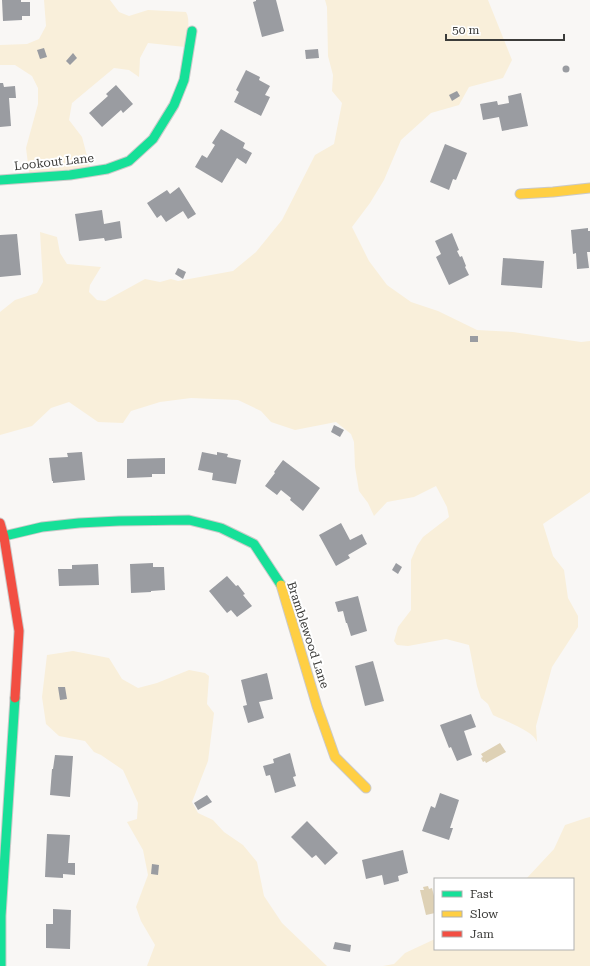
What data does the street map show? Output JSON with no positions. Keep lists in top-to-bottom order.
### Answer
{
  "streets": {
    "street": ["Lookout Lane", "Bramblewood Lane"]
  },
  "legend": ["Fast", "Slow", "Jam"],
  "scale_bar": "50 m"
}
